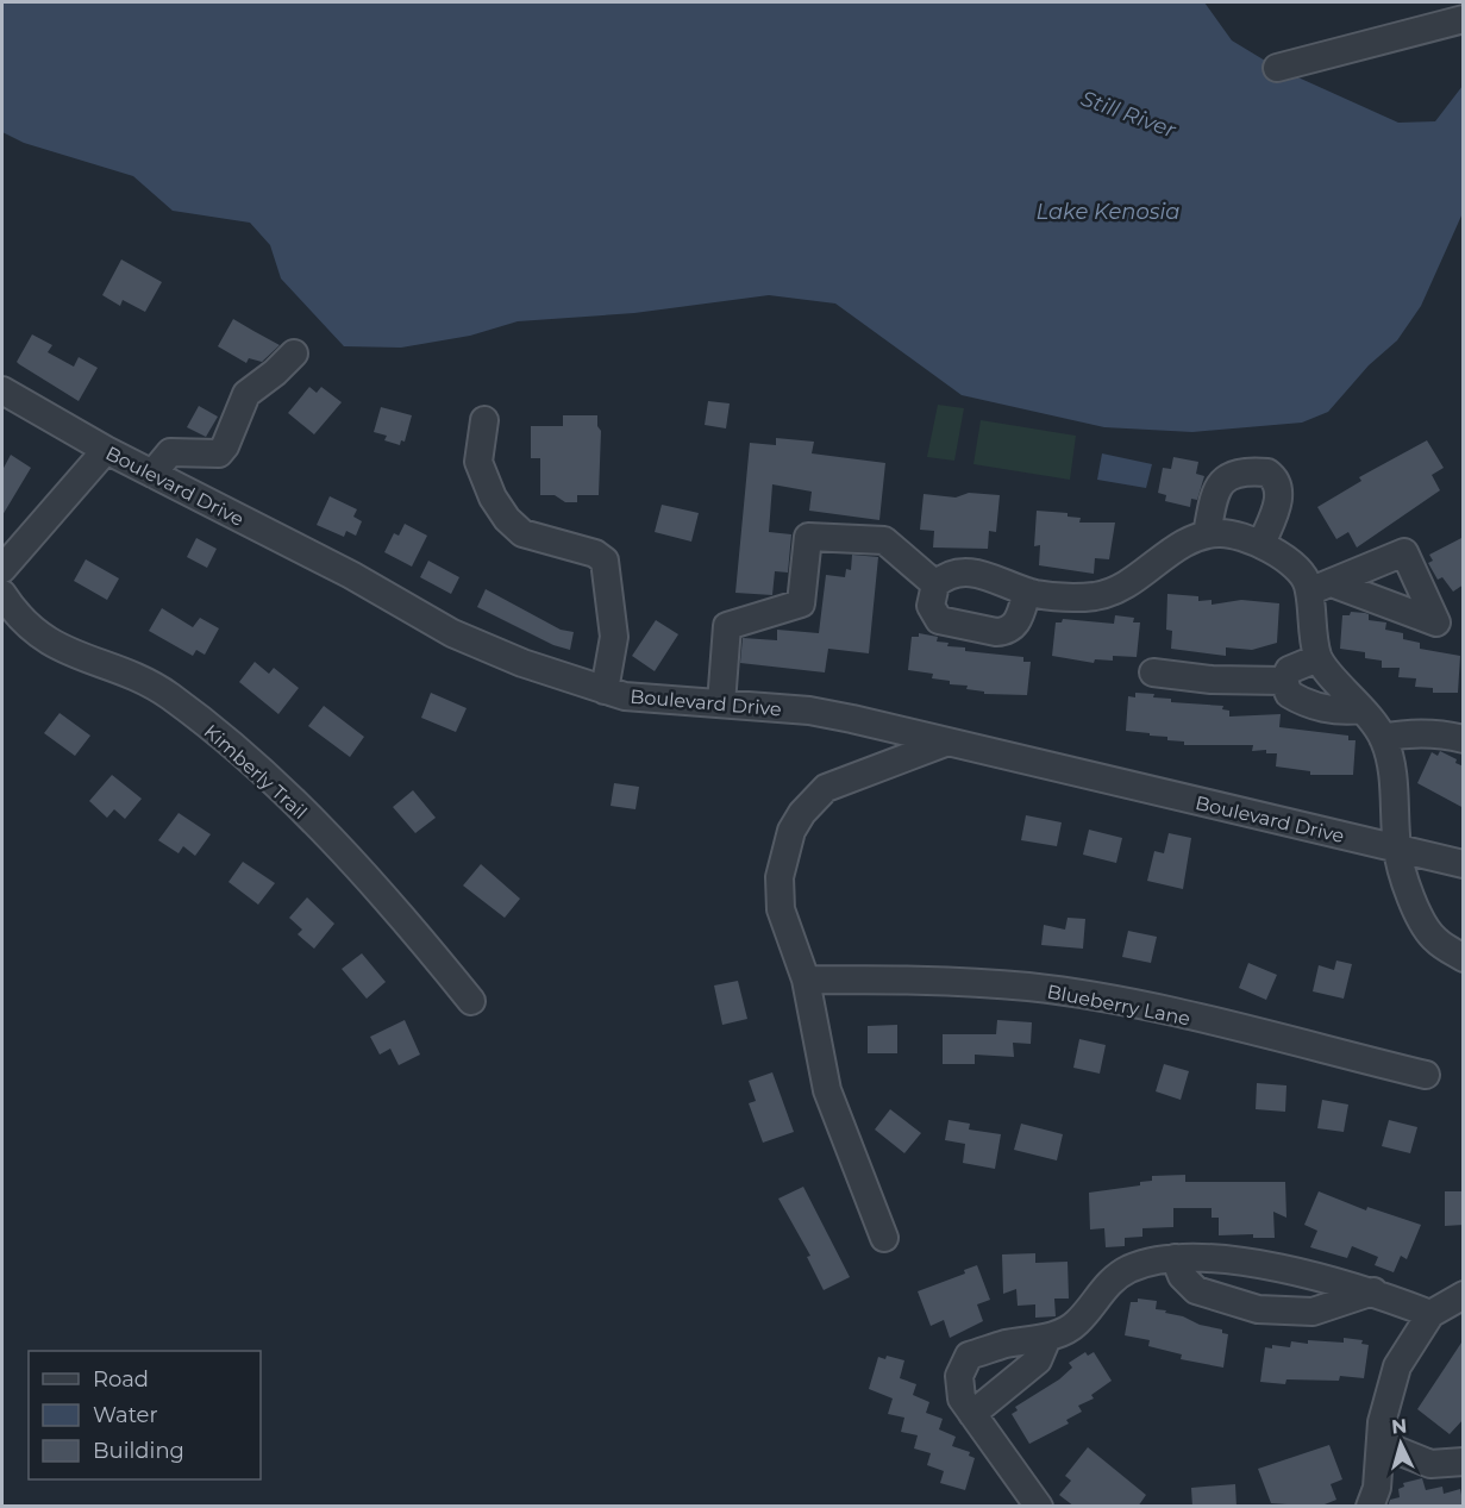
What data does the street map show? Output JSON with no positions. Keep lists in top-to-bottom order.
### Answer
{
  "streets": {
    "street": ["Boulevard Drive", "Kimberly Trail", "Blueberry Lane"]
  },
  "water": ["Still River", "Lake Kenosia"],
  "legend": ["Road", "Water", "Building"],
  "north": "top"
}
